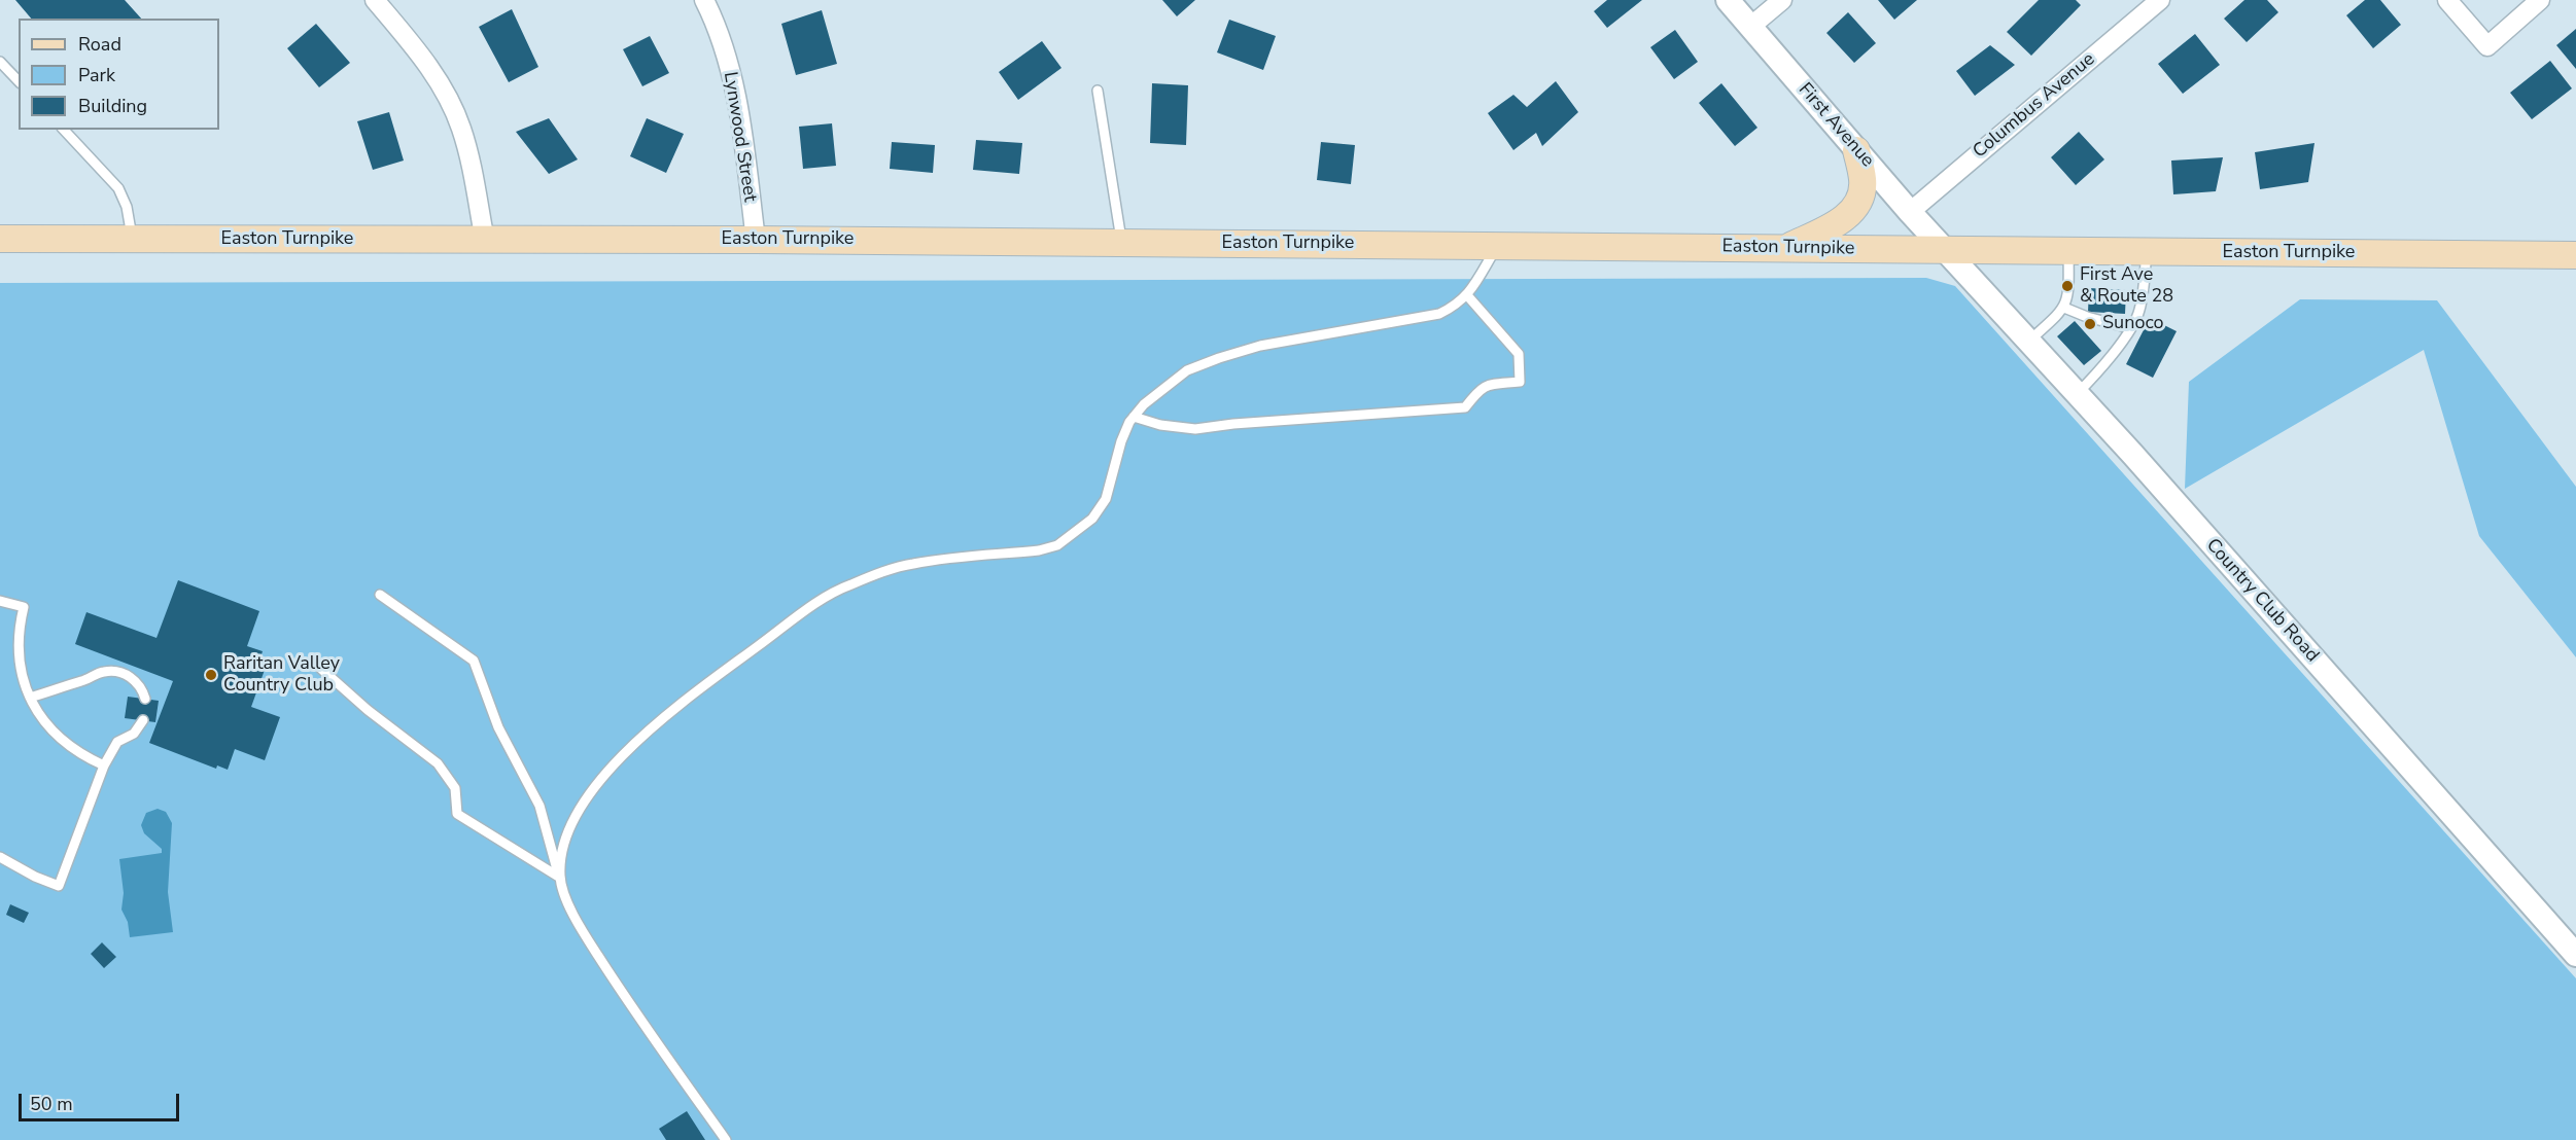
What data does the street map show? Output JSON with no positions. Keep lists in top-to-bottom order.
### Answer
{
  "streets": {
    "main road": ["Easton Turnpike"],
    "street": [
      "Columbus Avenue",
      "First Avenue",
      "Lynwood Street",
      "Country Club Road"
    ]
  },
  "crossings": [
    ["Columbus Avenue", "First Avenue"],
    ["First Avenue", "Easton Turnpike"],
    ["First Avenue", "Country Club Road"],
    ["Lynwood Street", "Easton Turnpike"],
    ["Easton Turnpike", "Country Club Road"]
  ],
  "places": ["First Ave & Route 28", "Sunoco", "Raritan Valley Country Club"],
  "legend": ["Road", "Park", "Building"],
  "scale_bar": "50 m"
}
